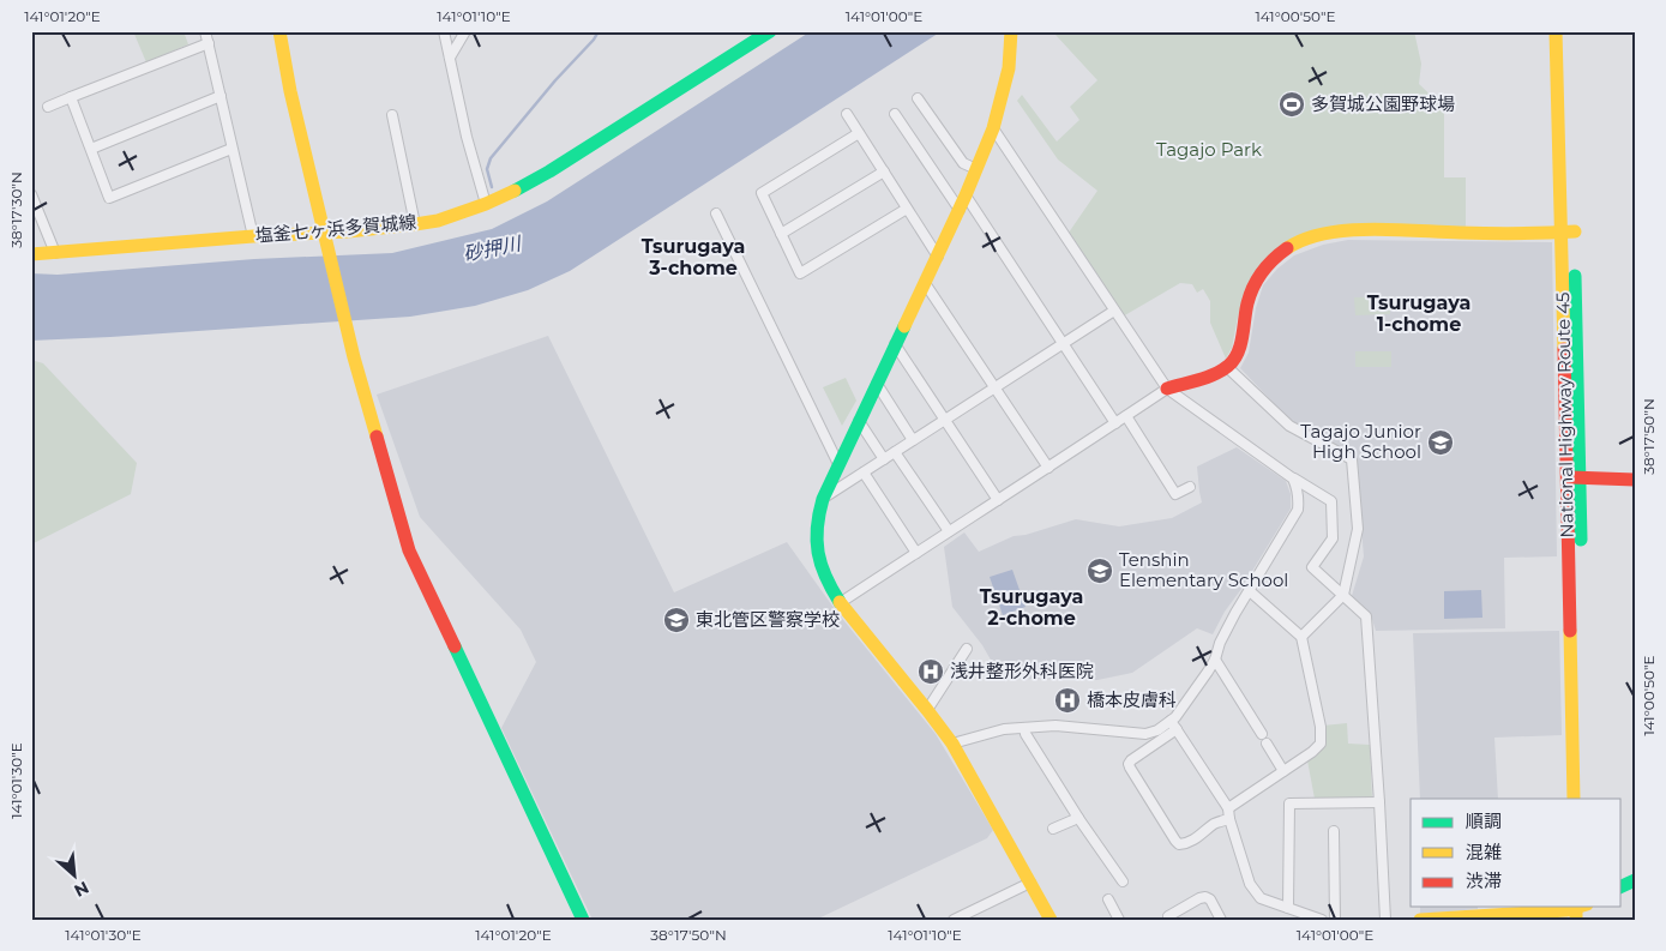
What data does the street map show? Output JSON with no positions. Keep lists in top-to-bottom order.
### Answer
{
  "streets": {
    "main road": ["塩釜七ヶ浜多賀城線", "National Highway Route 45"]
  },
  "districts": ["Tsurugaya 3-chome", "Tsurugaya 1-chome", "Tsurugaya 2-chome"],
  "water": ["砂押川"],
  "parks": ["Tagajo Park"],
  "places": {
    "sports": ["多賀城公園野球場"],
    "school or university": ["Tagajo Junior High School", "Tenshin Elementary School", "東北管区警察学校"],
    "hospital": ["浅井整形外科医院", "橋本皮膚科"]
  },
  "legend": ["順調", "混雑", "渋滞"],
  "north": "bottom right",
  "coordinates": [
    "141°01'20\"E",
    "141°01'10\"E",
    "141°01'00\"E",
    "141°00'50\"E",
    "38°17'30\"N",
    "38°17'50\"N",
    "141°01'30\"E"
  ]
}
